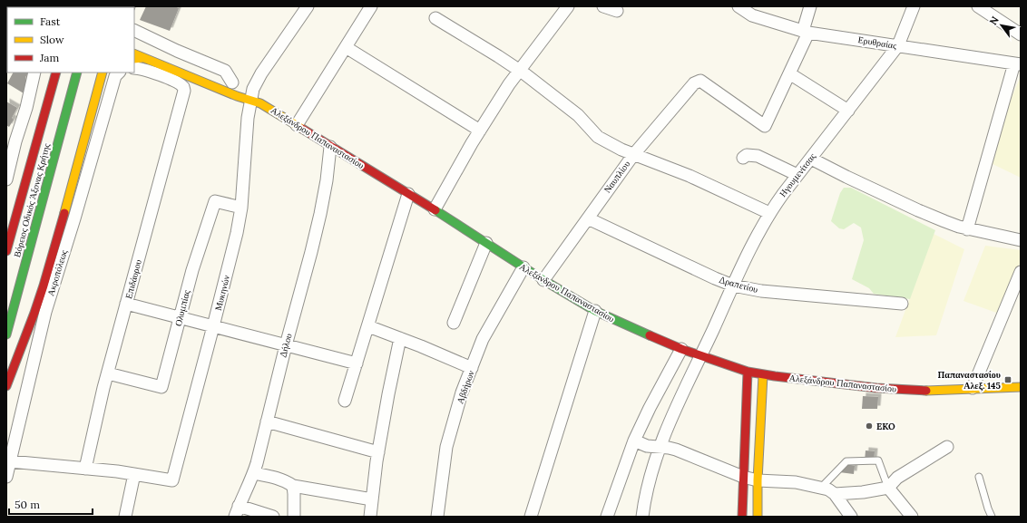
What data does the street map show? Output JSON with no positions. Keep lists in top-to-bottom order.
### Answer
{
  "streets": {
    "main road": ["Αλεξάνδρου Παπαναστασίου", "Βόρειος Οδικός Άξονας Κρήτης"],
    "street": [
      "Ερυθραίας",
      "Ηγουμενίτσας",
      "Ναυπλίου",
      "Ακροπόλεως",
      "Επιδάυρου",
      "Δραπετίου",
      "Μυκηνών",
      "Ολυμπίας",
      "Δήλου",
      "Αβδήρων"
    ]
  },
  "crossings": [
    ["Ερυθραίας", "Ηγουμενίτσας"],
    ["Αλεξάνδρου Παπαναστασίου", "Ηγουμενίτσας"],
    ["Αλεξάνδρου Παπαναστασίου", "Ναυπλίου"],
    ["Αλεξάνδρου Παπαναστασίου", "Μυκηνών"],
    ["Αλεξάνδρου Παπαναστασίου", "Δήλου"],
    ["Αλεξάνδρου Παπαναστασίου", "Αβδήρων"],
    ["Ηγουμενίτσας", "Δραπετίου"],
    ["Ναυπλίου", "Δραπετίου"],
    ["Επιδάυρου", "Ολυμπίας"],
    ["Μυκηνών", "Ολυμπίας"]
  ],
  "places": {
    "transit": ["Παπαναστασίου Αλεξ. 145"],
    "other": ["EKO"]
  },
  "legend": ["Fast", "Slow", "Jam"],
  "scale_bar": "50 m",
  "north": "top left"
}
